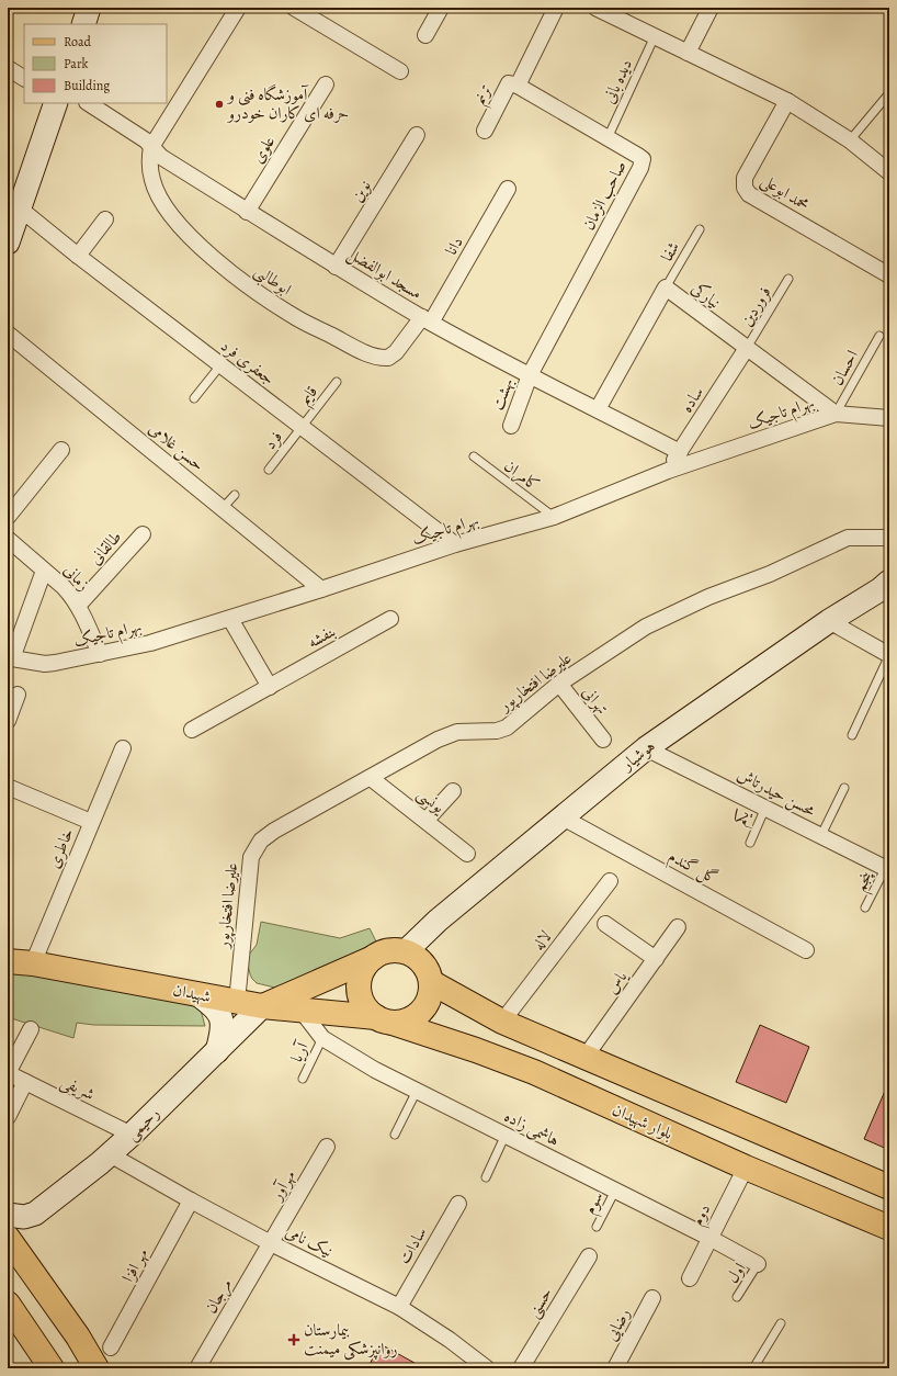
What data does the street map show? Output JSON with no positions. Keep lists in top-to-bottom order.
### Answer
{
  "streets": {
    "main road": [
      "هوشیار",
      "شهیدان",
      "بلوار شهیدان",
      "رحیمی"
    ],
    "street": [
      "ترنم",
      "علوی",
      "نوین",
      "محمد ابوعلی",
      "صاحب الزمان",
      "دانا",
      "مسجد ابوالفضل",
      "ابوطالبی",
      "نیارکی",
      "جعفری فرد",
      "بهشت",
      "ساده",
      "بهرام تاجیک",
      "حسن غلامی",
      "طالقانی",
      "زمانی",
      "بنفشه",
      "علیرضا افتخارپور",
      "تهرانی",
      "محسن حیدرتاش",
      "یونسی",
      "خاطری",
      "گل گندم",
      "لاله",
      "یاس",
      "شریفی",
      "هاشمی زاده",
      "مهرآور",
      "دوم",
      "نیک نامی",
      "سادات",
      "مهر افزا",
      "مرجان",
      "حسنی",
      "رضایی"
    ],
    "lane": [
      "دیده بانی",
      "شفا",
      "فروردین",
      "احسان",
      "قايم",
      "فرد",
      "کامران",
      "یکم",
      "پنجم",
      "آریا",
      "سوم",
      "اول"
    ]
  },
  "crossings": [
    ["دیده بانی", "صاحب الزمان"],
    ["ترنم", "صاحب الزمان"],
    ["علوی", "مسجد ابوالفضل"],
    ["نوین", "مسجد ابوالفضل"],
    ["صاحب الزمان", "مسجد ابوالفضل"],
    ["صاحب الزمان", "بهشت"],
    ["دانا", "مسجد ابوالفضل"],
    ["دانا", "ابوطالبی"],
    ["شفا", "نیارکی"],
    ["مسجد ابوالفضل", "ابوطالبی"],
    ["مسجد ابوالفضل", "نیارکی"],
    ["مسجد ابوالفضل", "بهشت"],
    ["مسجد ابوالفضل", "ساده"],
    ["نیارکی", "فروردین"],
    ["نیارکی", "احسان"],
    ["نیارکی", "ساده"],
    ["نیارکی", "بهرام تاجیک"],
    ["فروردین", "ساده"],
    ["جعفری فرد", "قايم"],
    ["جعفری فرد", "بهرام تاجیک"],
    ["جعفری فرد", "فرد"],
    ["احسان", "بهرام تاجیک"],
    ["قايم", "فرد"],
    ["ساده", "بهرام تاجیک"],
    ["بهرام تاجیک", "حسن غلامی"],
    ["بهرام تاجیک", "کامران"],
    ["بهرام تاجیک", "زمانی"],
    ["طالقانی", "زمانی"],
    ["علیرضا افتخارپور", "تهرانی"],
    ["علیرضا افتخارپور", "یونسی"],
    ["علیرضا افتخارپور", "شهیدان"],
    ["هوشیار", "محسن حیدرتاش"],
    ["هوشیار", "گل گندم"],
    ["هوشیار", "شهیدان"],
    ["هوشیار", "بلوار شهیدان"],
    ["محسن حیدرتاش", "یکم"],
    ["محسن حیدرتاش", "پنجم"],
    ["خاطری", "شهیدان"],
    ["شهیدان", "بلوار شهیدان"],
    ["شهیدان", "رحیمی"],
    ["شهیدان", "هاشمی زاده"],
    ["آریا", "هاشمی زاده"],
    ["شریفی", "رحیمی"],
    ["بلوار شهیدان", "دوم"],
    ["رحیمی", "نیک نامی"],
    ["هاشمی زاده", "سوم"],
    ["هاشمی زاده", "دوم"],
    ["هاشمی زاده", "اول"],
    ["مهرآور", "نیک نامی"],
    ["مهرآور", "مرجان"],
    ["نیک نامی", "سادات"],
    ["نیک نامی", "مهر افزا"],
    ["نیک نامی", "مرجان"]
  ],
  "places": {
    "other": ["آموزشگاه فنی و حرفه ای کاران خودرو"],
    "health": ["بیمارستان روانپزشکی میمنت"]
  },
  "legend": ["Road", "Park", "Building"]
}
